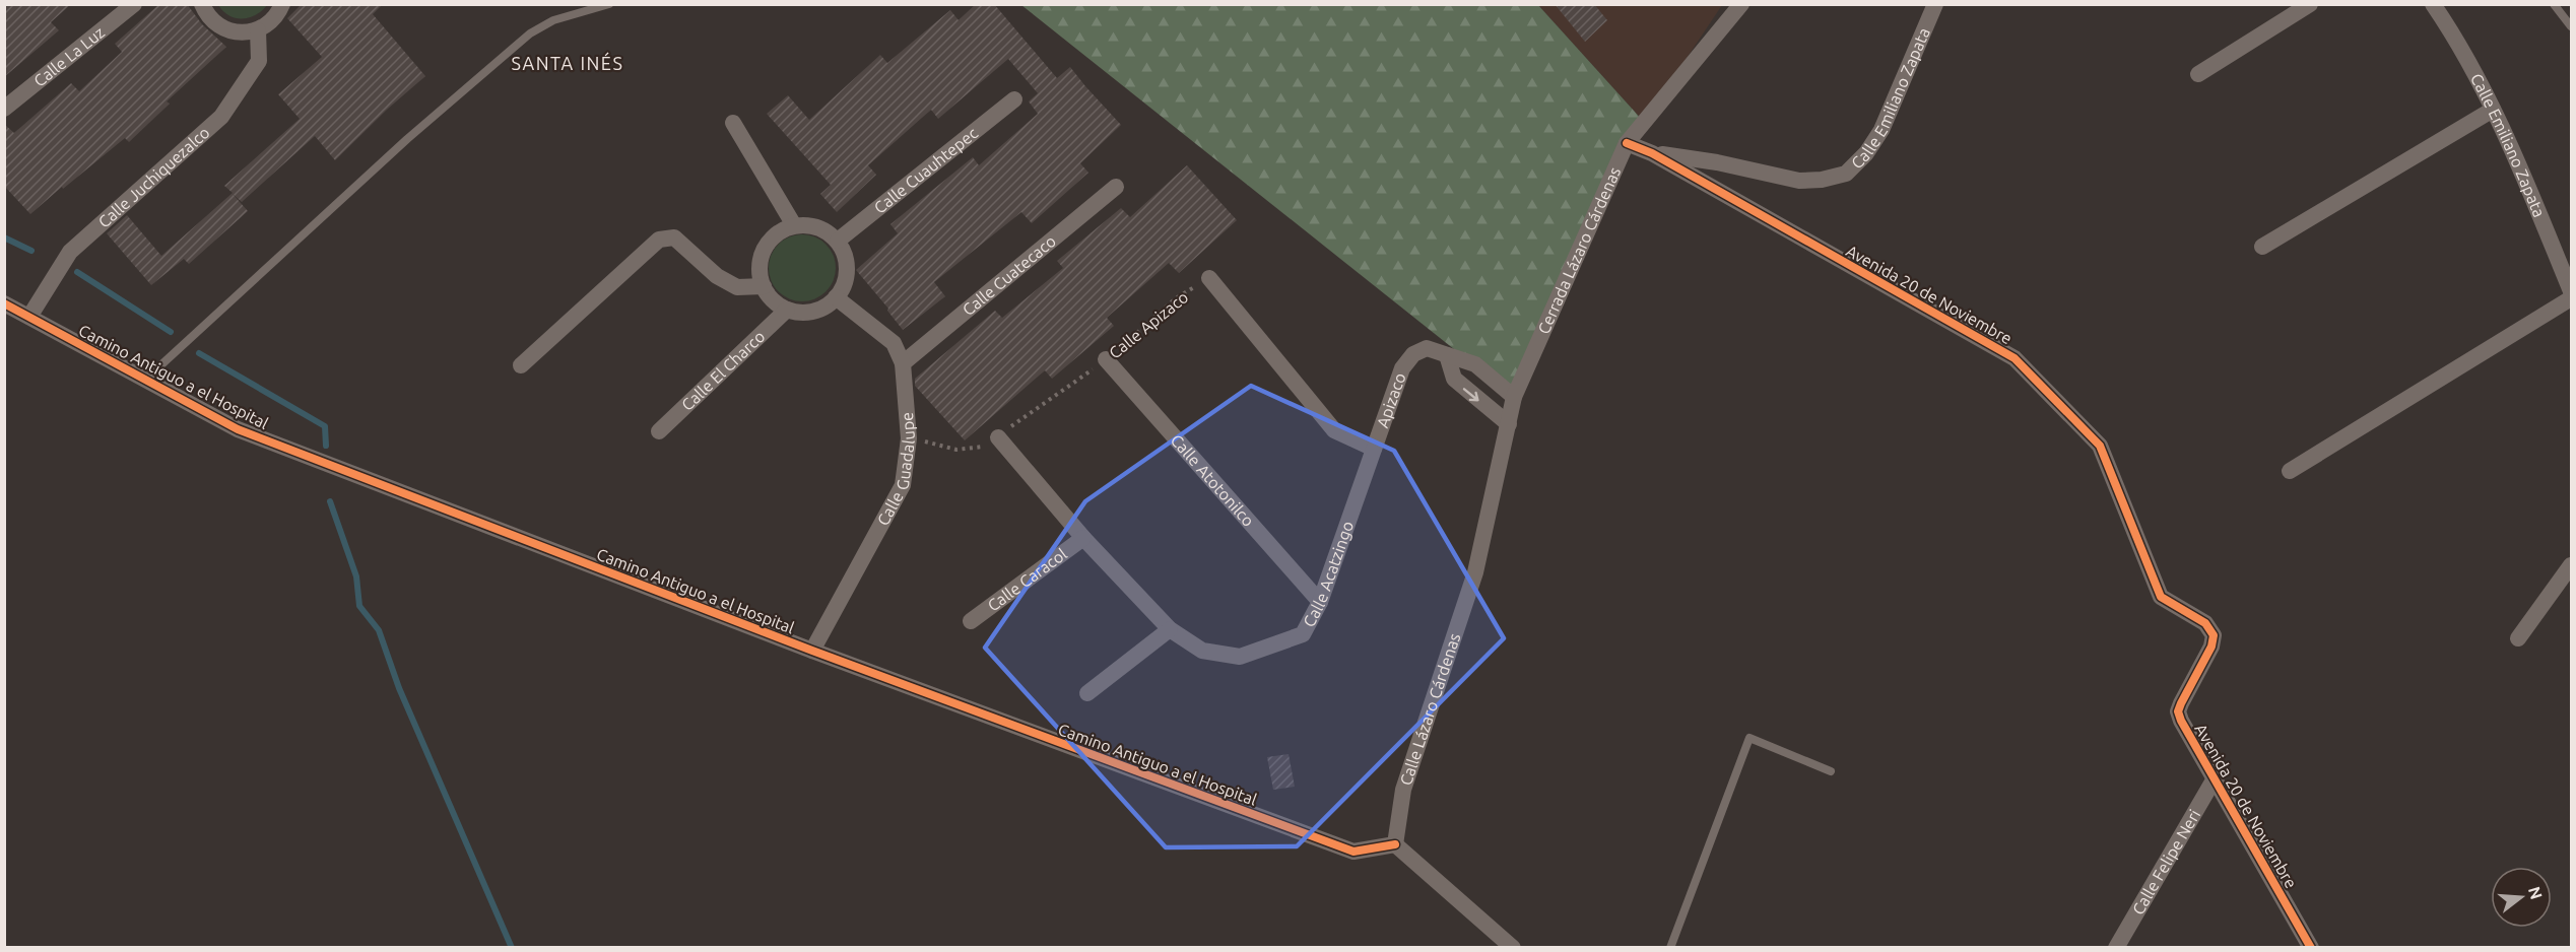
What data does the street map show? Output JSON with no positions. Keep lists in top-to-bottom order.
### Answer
{
  "streets": {
    "street": [
      "Calle La Luz",
      "Calle Emiliano Zapata",
      "Calle Cuauhtepec",
      "Calle Juchiquezalco",
      "Cerrada Lázaro Cárdenas",
      "Calle Cuatecaco",
      "Avenida 20 de Noviembre",
      "Calle El Charco",
      "Camino Antiguo a el Hospital",
      "Apizaco",
      "Calle Guadalupe",
      "Calle Atotonilco",
      "Calle Acatzingo",
      "Calle Caracol",
      "Calle Lázaro Cárdenas",
      "Calle Felipe Neri"
    ],
    "path": ["Calle Apizaco"]
  },
  "crossings": [
    ["Calle Emiliano Zapata", "Avenida 20 de Noviembre"],
    ["Calle Cuauhtepec", "Calle El Charco"],
    ["Calle Cuauhtepec", "Calle Guadalupe"],
    ["Calle Juchiquezalco", "Camino Antiguo a el Hospital"],
    ["Cerrada Lázaro Cárdenas", "Avenida 20 de Noviembre"],
    ["Cerrada Lázaro Cárdenas", "Calle Lázaro Cárdenas"],
    ["Calle Cuatecaco", "Calle Guadalupe"],
    ["Avenida 20 de Noviembre", "Calle Felipe Neri"],
    ["Calle Apizaco", "Calle Guadalupe"],
    ["Calle Apizaco", "Calle Atotonilco"],
    ["Calle Apizaco", "Calle Caracol"],
    ["Calle El Charco", "Calle Guadalupe"],
    ["Camino Antiguo a el Hospital", "Calle Guadalupe"],
    ["Camino Antiguo a el Hospital", "Calle Lázaro Cárdenas"],
    ["Apizaco", "Calle Acatzingo"],
    ["Calle Atotonilco", "Calle Acatzingo"],
    ["Calle Acatzingo", "Calle Caracol"]
  ],
  "districts": ["SANTA INÉS"],
  "north": "right"
}
